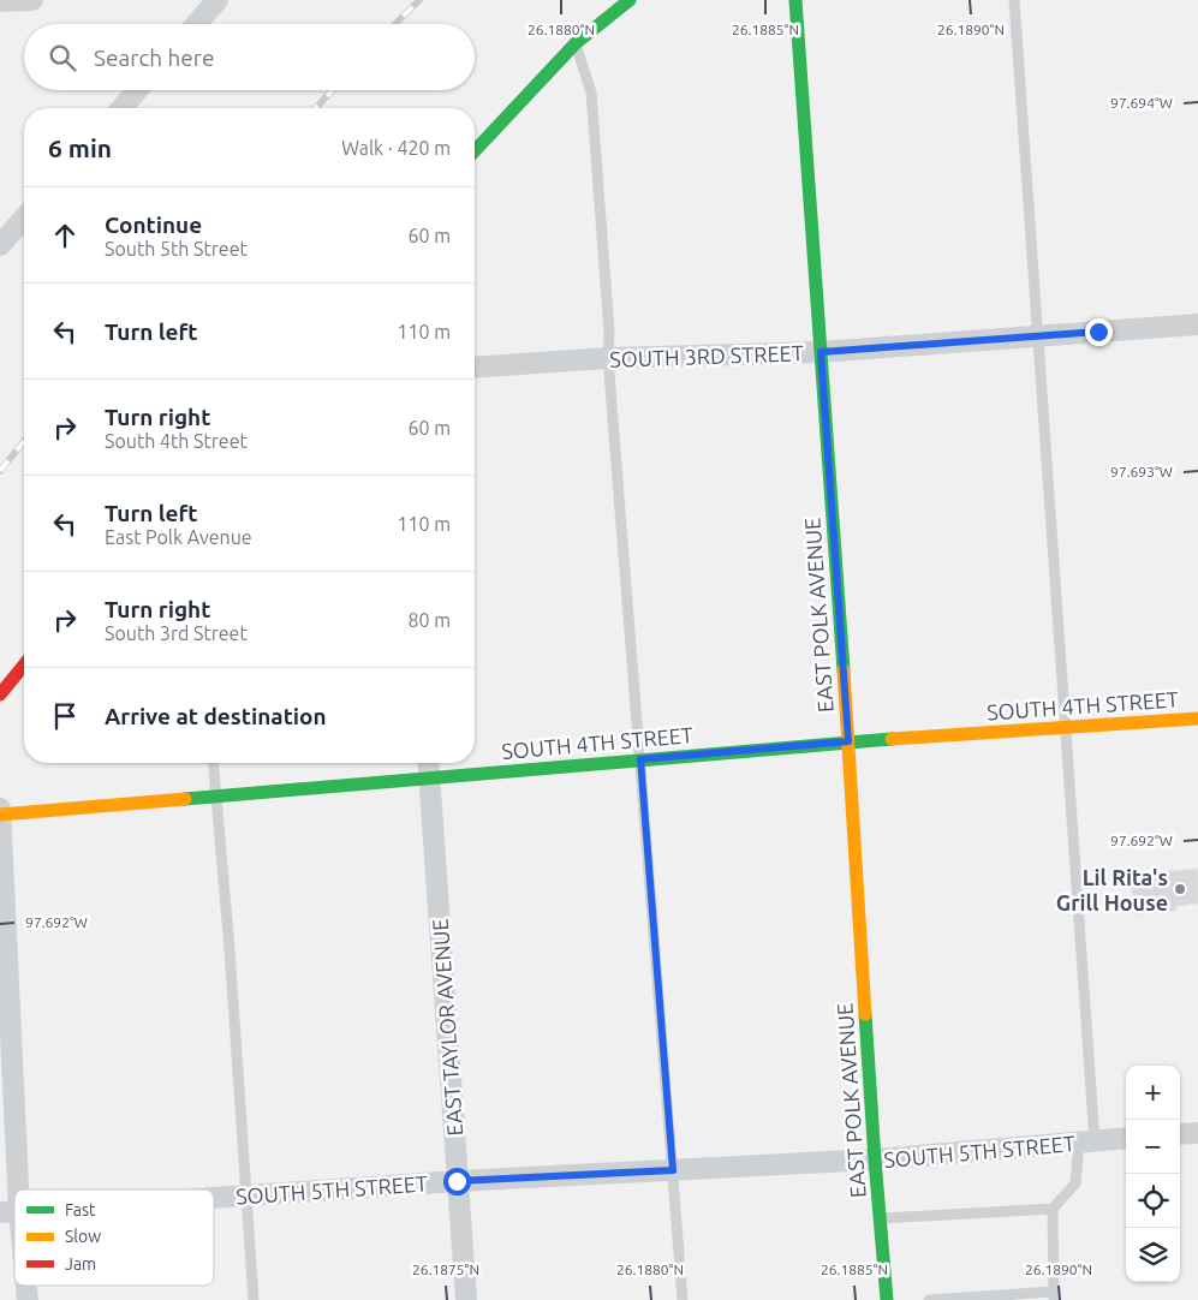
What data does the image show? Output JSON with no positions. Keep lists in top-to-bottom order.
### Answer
{
  "streets": {
    "street": [
      "SOUTH 3RD STREET",
      "EAST POLK AVENUE",
      "SOUTH 4TH STREET",
      "EAST TAYLOR AVENUE",
      "SOUTH 5TH STREET"
    ]
  },
  "crossings": [
    ["SOUTH 3RD STREET", "EAST POLK AVENUE"],
    ["EAST POLK AVENUE", "SOUTH 4TH STREET"],
    ["EAST POLK AVENUE", "SOUTH 5TH STREET"],
    ["SOUTH 4TH STREET", "EAST TAYLOR AVENUE"],
    ["EAST TAYLOR AVENUE", "SOUTH 5TH STREET"]
  ],
  "places": ["Lil Rita's Grill House"],
  "legend": ["Fast", "Slow", "Jam"],
  "page": {
    "search": "Search here",
    "heading": ["6 min", "Walk · 420 m"],
    "list": [
      ["Continue", "South 5th Street", "60 m"],
      ["Turn left", "110 m"],
      ["Turn right", "South 4th Street", "60 m"],
      ["Turn left", "East Polk Avenue", "110 m"],
      ["Turn right", "South 3rd Street", "80 m"],
      "Arrive at destination"
    ],
    "map_buttons": ["+", "−"]
  },
  "coordinates": [
    "26.1880°N",
    "26.1885°N",
    "26.1890°N",
    "97.694°W",
    "97.693°W",
    "97.692°W",
    "26.1875°N"
  ]
}
